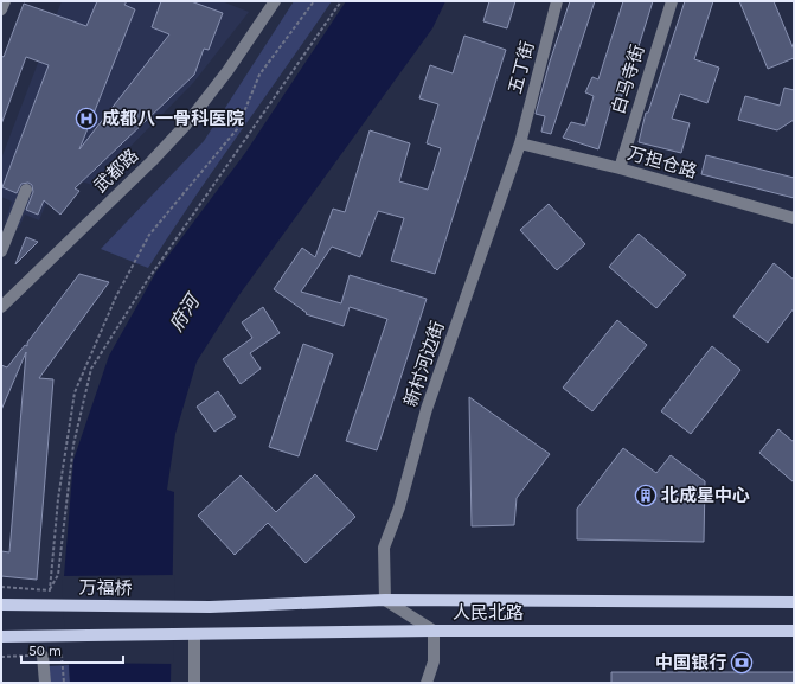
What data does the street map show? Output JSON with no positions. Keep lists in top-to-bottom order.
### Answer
{
  "streets": {
    "main road": ["万福桥", "人民北路"],
    "street": [
      "五丁街",
      "白马寺街",
      "万担仓路",
      "武都路",
      "新村河边街"
    ]
  },
  "crossings": [
    ["五丁街", "万担仓路"],
    ["五丁街", "新村河边街"],
    ["白马寺街", "万担仓路"],
    ["万担仓路", "新村河边街"],
    ["新村河边街", "人民北路"],
    ["万福桥", "人民北路"]
  ],
  "water": ["府河"],
  "places": {
    "hospital": ["成都八一骨科医院"],
    "building": ["北成星中心"],
    "bank": ["中国银行"]
  },
  "scale_bar": "50 m"
}
